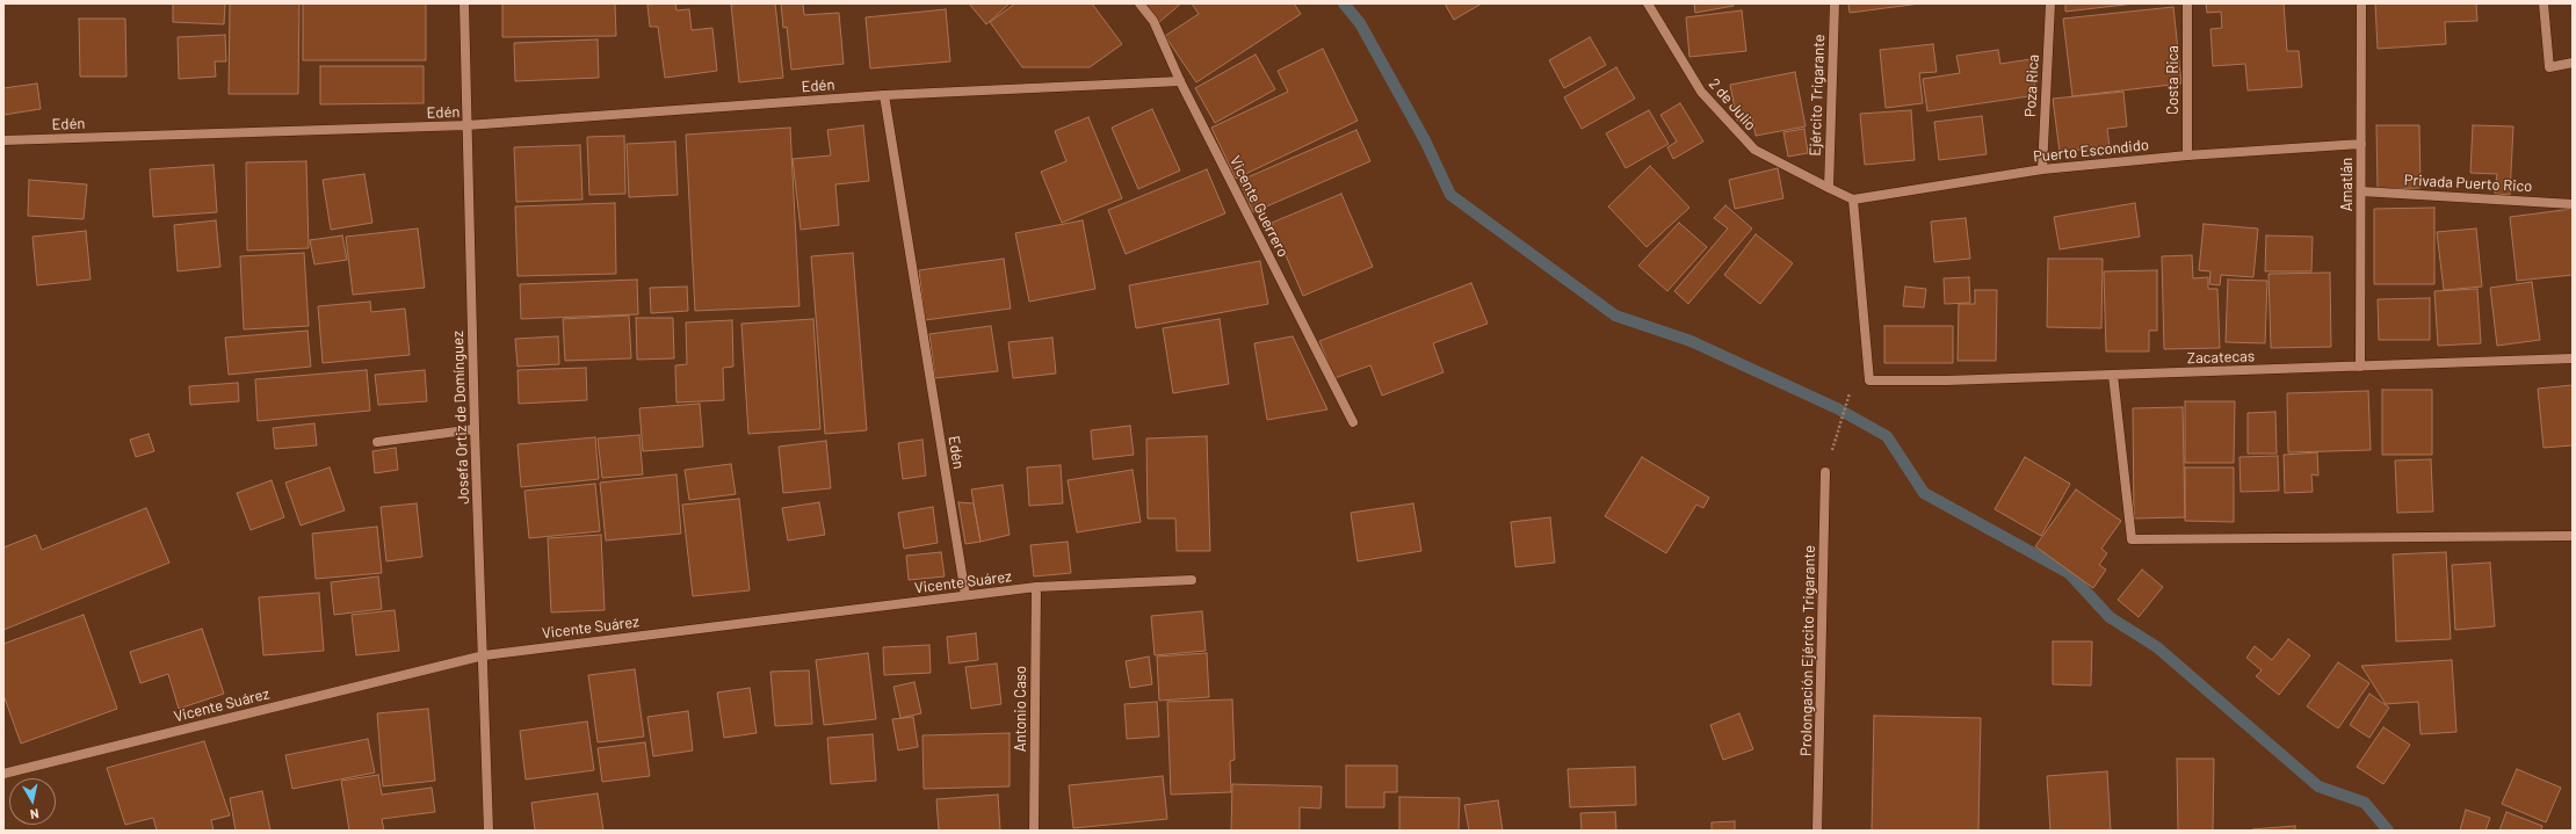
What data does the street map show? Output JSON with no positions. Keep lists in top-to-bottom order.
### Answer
{
  "streets": {
    "street": [
      "Costa Rica",
      "Edén",
      "Poza Rica",
      "Ejército Trigarante",
      "2 de Julio",
      "Puerto Escondido",
      "Privada Puerto Rico",
      "Amatlán",
      "Vicente Guerrero",
      "Zacatecas",
      "Josefa Ortiz de Domínguez",
      "Vicente Suárez",
      "Prolongación Ejército Trigarante",
      "Antonio Caso"
    ]
  },
  "crossings": [
    ["Costa Rica", "Puerto Escondido"],
    ["Edén", "Vicente Guerrero"],
    ["Edén", "Josefa Ortiz de Domínguez"],
    ["Edén", "Vicente Suárez"],
    ["Poza Rica", "Puerto Escondido"],
    ["Ejército Trigarante", "2 de Julio"],
    ["Puerto Escondido", "Amatlán"],
    ["Puerto Escondido", "Zacatecas"],
    ["Privada Puerto Rico", "Amatlán"],
    ["Amatlán", "Zacatecas"],
    ["Josefa Ortiz de Domínguez", "Vicente Suárez"],
    ["Vicente Suárez", "Antonio Caso"]
  ],
  "north": "bottom"
}
